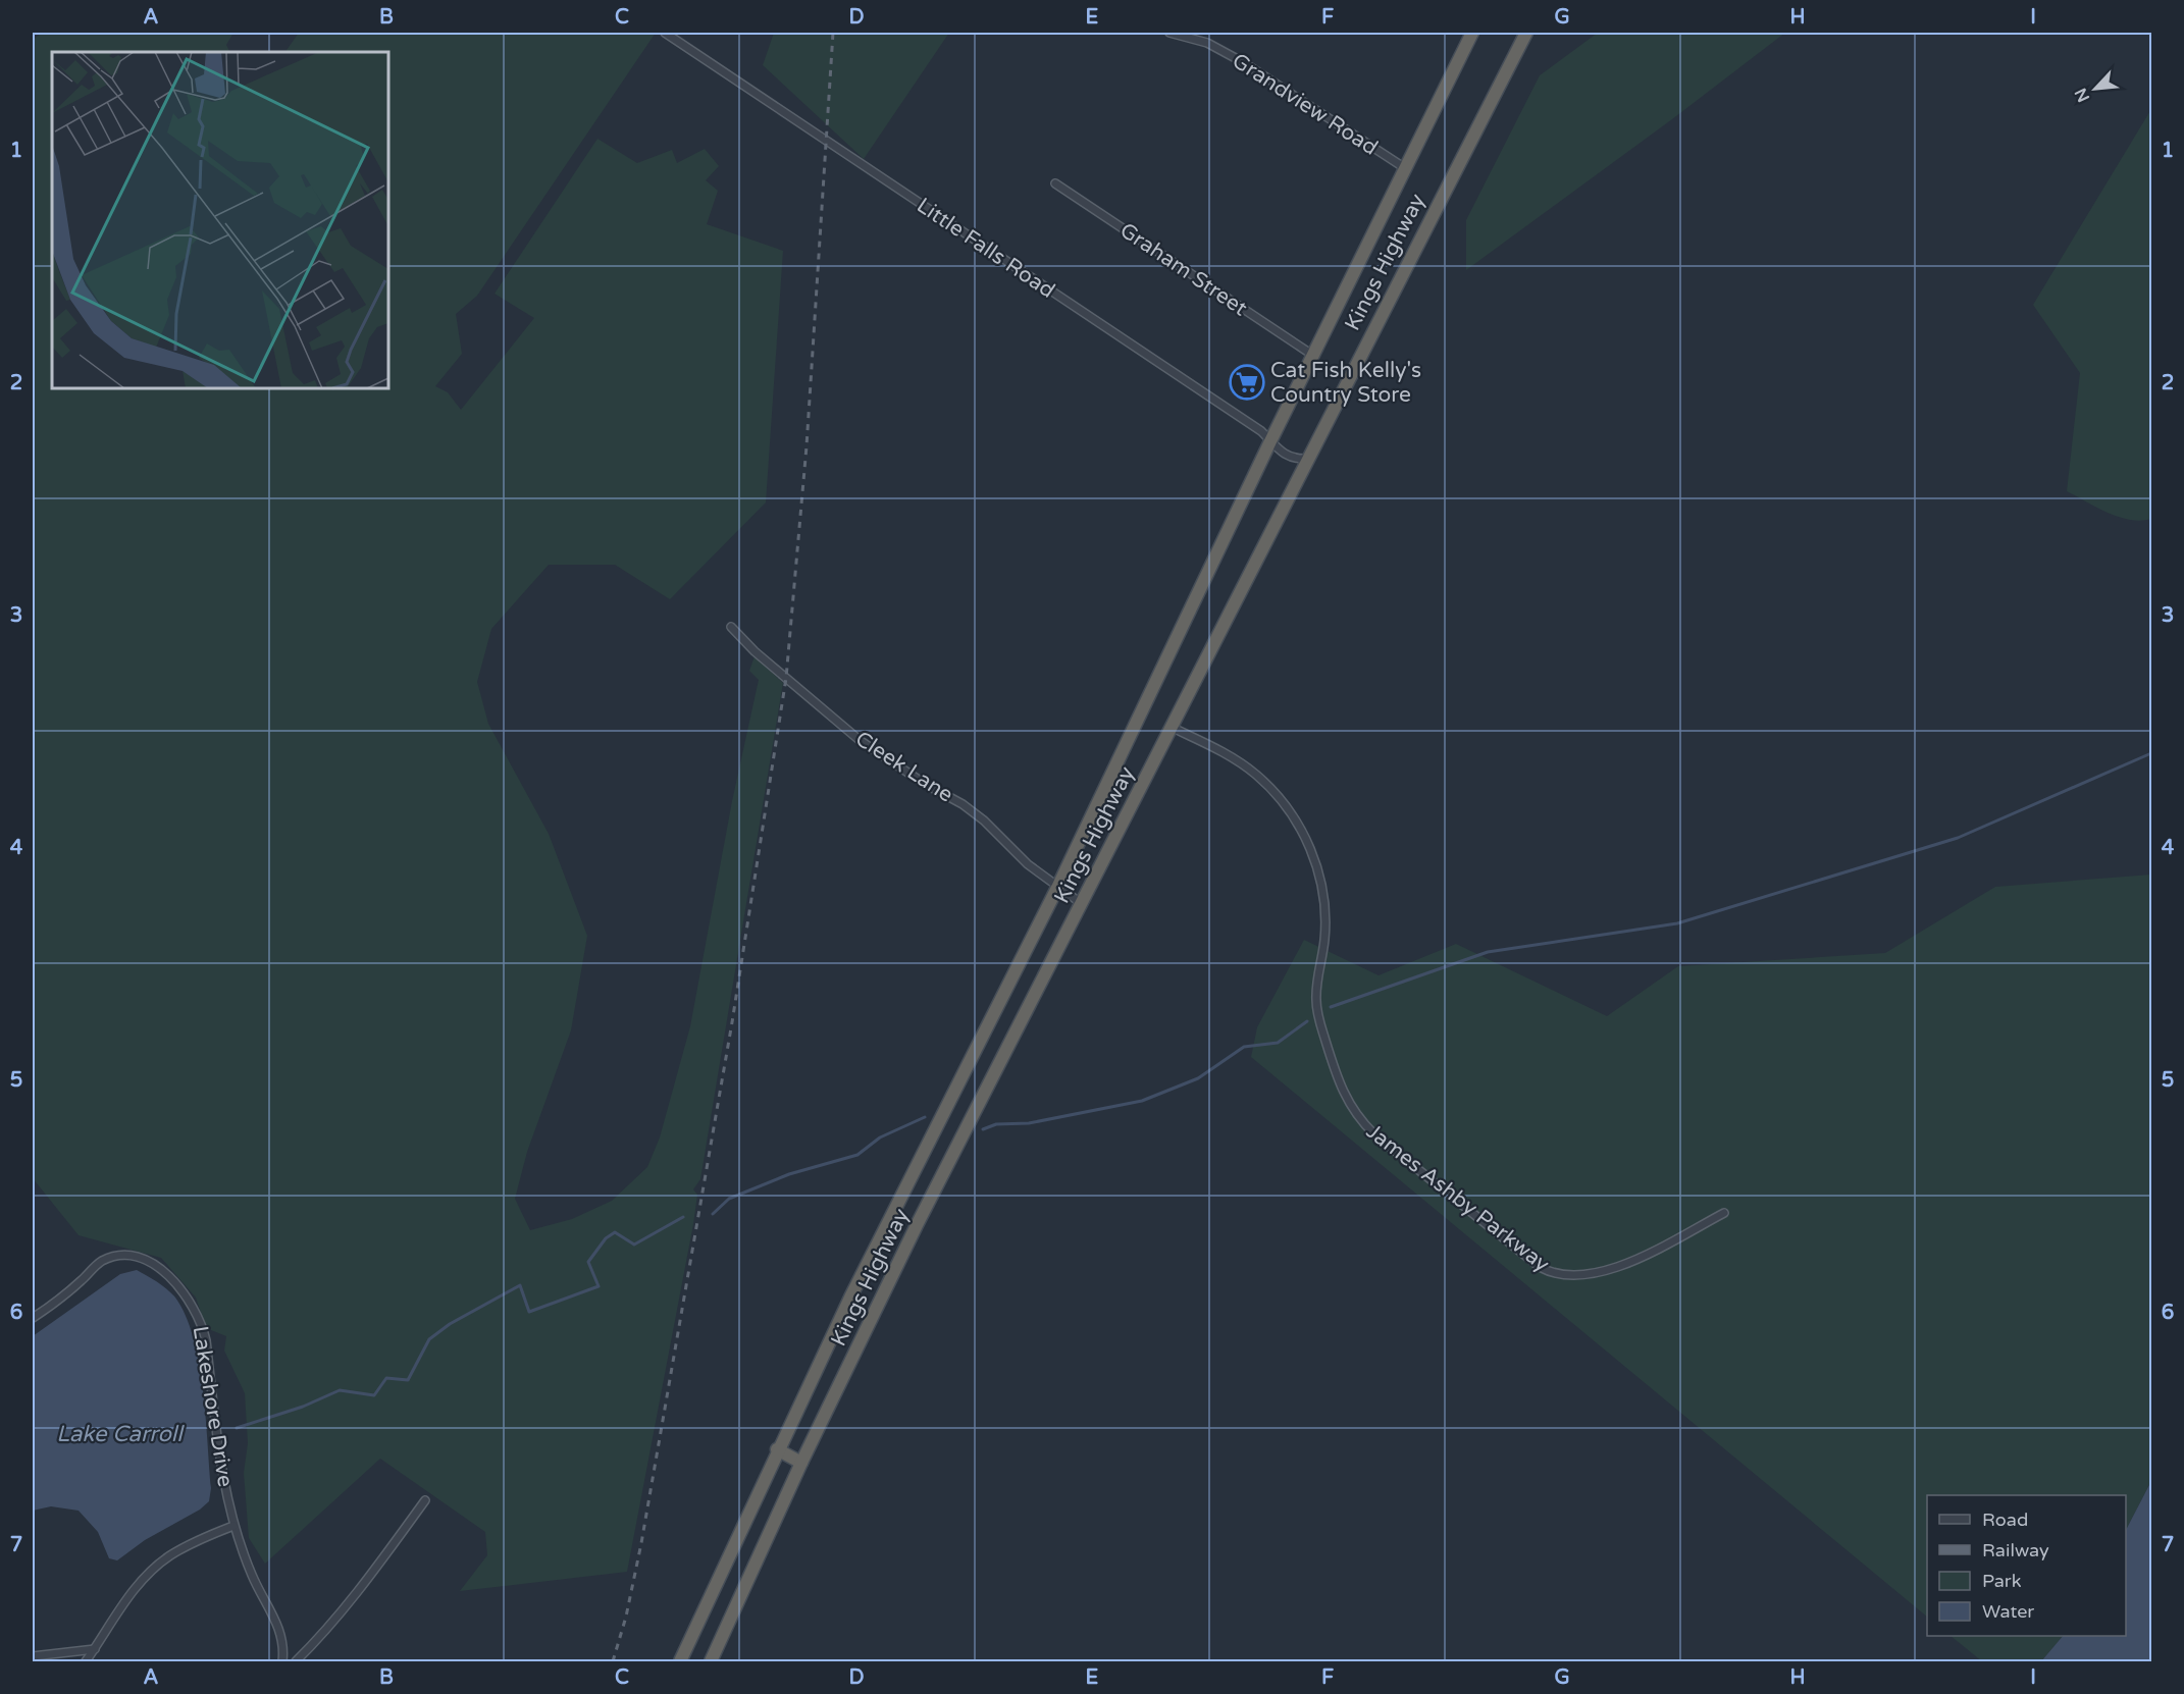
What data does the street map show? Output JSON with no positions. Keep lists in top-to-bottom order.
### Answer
{
  "streets": {
    "highway": ["Kings Highway"],
    "street": [
      "Grandview Road",
      "Little Falls Road",
      "Graham Street",
      "Cleek Lane",
      "James Ashby Parkway",
      "Lakeshore Drive"
    ]
  },
  "crossings": [
    ["Grandview Road", "Kings Highway"],
    ["Little Falls Road", "Kings Highway"],
    ["Kings Highway", "Graham Street"],
    ["Kings Highway", "Cleek Lane"],
    ["Kings Highway", "James Ashby Parkway"]
  ],
  "water": ["Lake Carroll"],
  "places": {
    "supermarket": ["Cat Fish Kelly's Country Store"]
  },
  "legend": [
    "Road",
    "Railway",
    "Park",
    "Water"
  ],
  "north": "bottom left",
  "grid": {
    "columns": [
      "A",
      "B",
      "C",
      "D",
      "E",
      "F",
      "G",
      "H",
      "I"
    ],
    "rows": [
      "1",
      "2",
      "3",
      "4",
      "5",
      "6",
      "7"
    ]
  }
}
